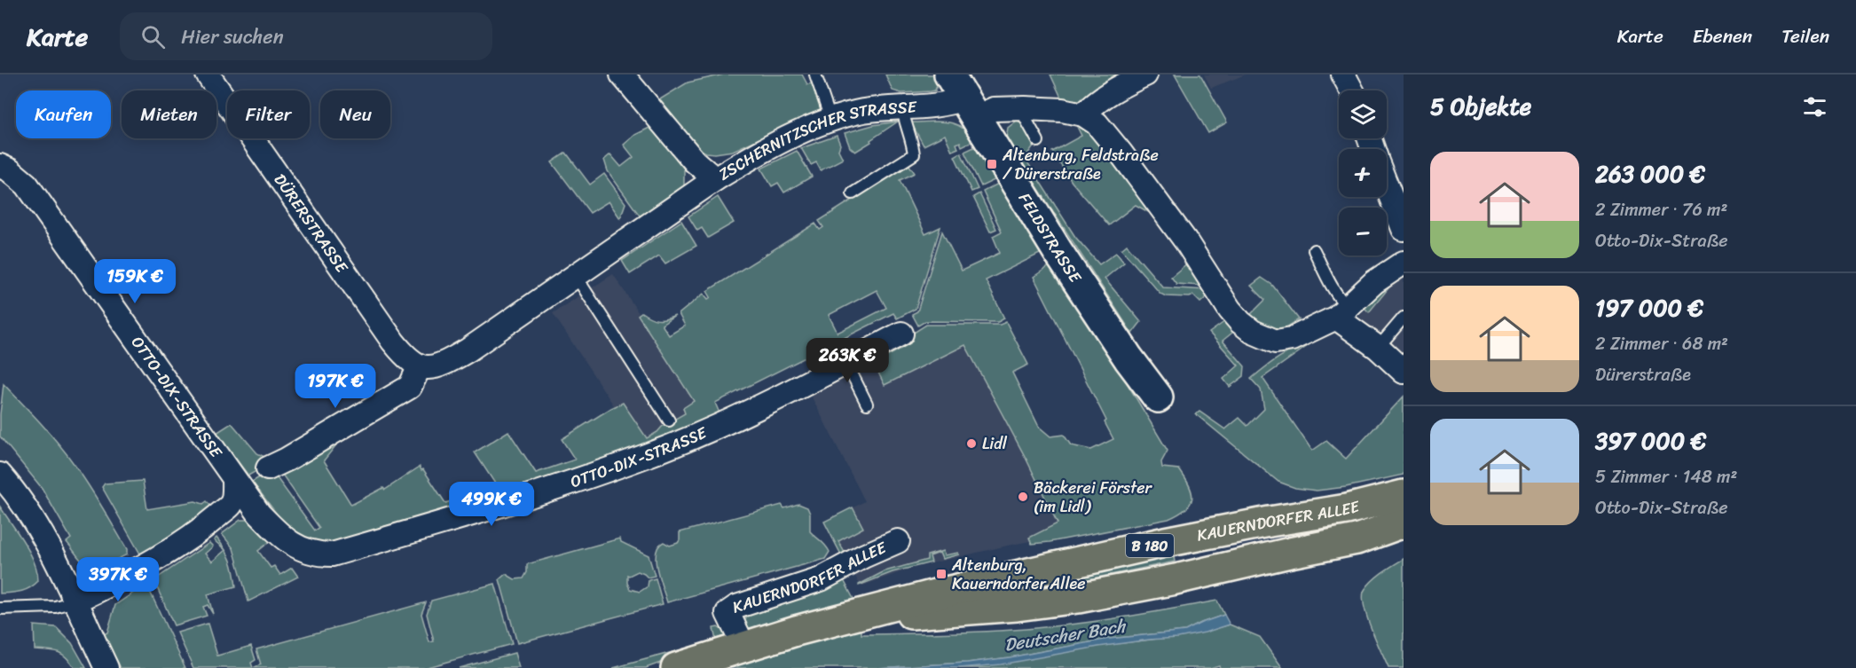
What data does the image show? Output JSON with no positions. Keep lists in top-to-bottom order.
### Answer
{
  "streets": {
    "main road": ["KAUERNDORFER ALLEE", "B 180"],
    "street": [
      "ZSCHERNITZSCHER STRASSE",
      "DÜRERSTRASSE",
      "FELDSTRASSE",
      "OTTO-DIX-STRASSE"
    ]
  },
  "crossings": [
    ["ZSCHERNITZSCHER STRASSE", "FELDSTRASSE"]
  ],
  "water": ["Deutscher Bach"],
  "places": {
    "transit": ["Altenburg, Feldstraße / Dürerstraße", "Altenburg, Kauerndorfer Allee"],
    "other": ["Lidl", "Bäckerei Förster (im Lidl)"]
  },
  "page": {
    "header": "Karte",
    "search": "Hier suchen",
    "nav": ["Karte", "Ebenen", "Teilen"],
    "heading": "5 Objekte",
    "map_buttons": ["+", "−"],
    "chip": [
      "Kaufen",
      "Mieten",
      "Filter",
      "Neu"
    ],
    "list": [
      {
        "name": "263 000 €",
        "note": "2 Zimmer · 76 m² · Otto-Dix-Straße"
      },
      {
        "name": "197 000 €",
        "note": "2 Zimmer · 68 m² · Dürerstraße"
      },
      {
        "name": "397 000 €",
        "note": "5 Zimmer · 148 m² · Otto-Dix-Straße"
      }
    ],
    "price": [
      "159K €",
      "263K €",
      "197K €",
      "499K €",
      "397K €"
    ]
  }
}
